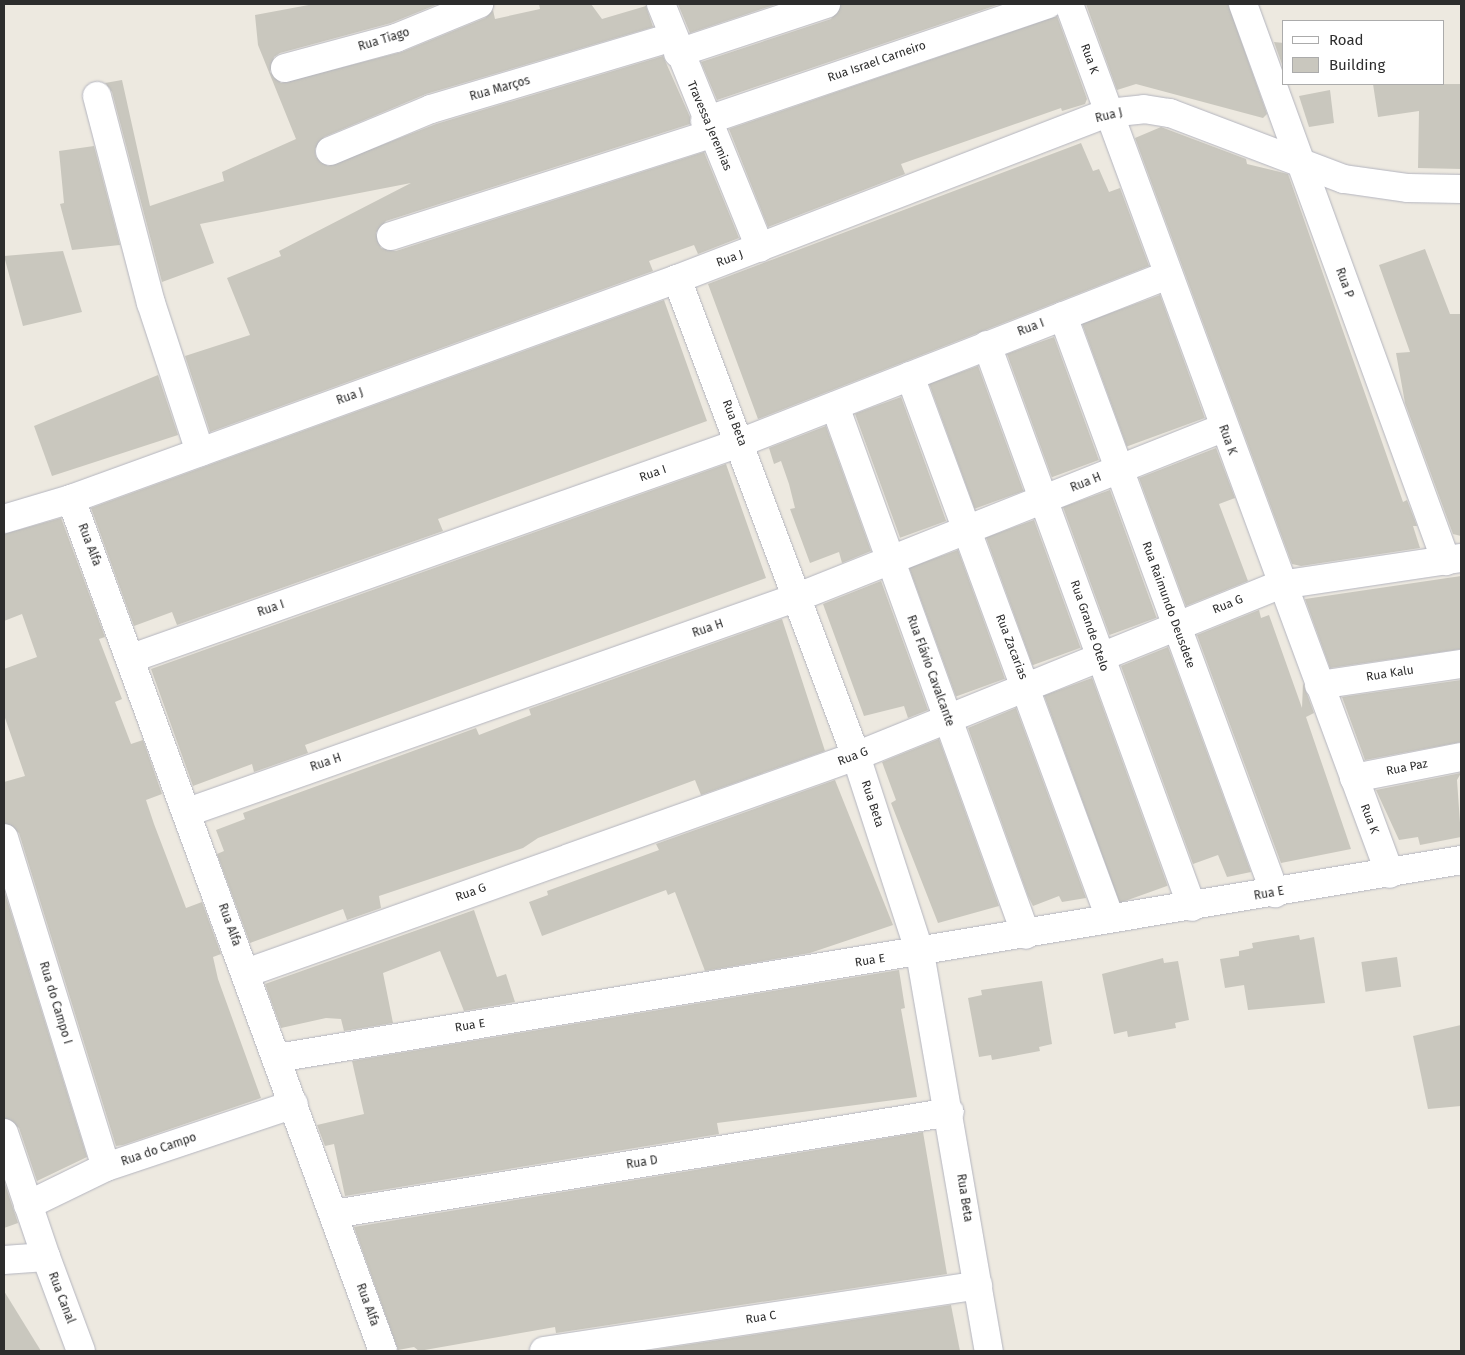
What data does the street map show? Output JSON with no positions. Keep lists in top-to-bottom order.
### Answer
{
  "streets": {
    "street": [
      "Rua Tiago",
      "Rua K",
      "Rua Israel Carneiro",
      "Rua Marços",
      "Rua J",
      "Travessa Jeremias",
      "Rua P",
      "Rua I",
      "Rua Beta",
      "Rua H",
      "Rua Alfa",
      "Rua Raimundo Deusdete",
      "Rua G",
      "Rua Grande Otelo",
      "Rua Zacarias",
      "Rua Flávio Cavalcante",
      "Rua Kalu",
      "Rua Paz",
      "Rua E",
      "Rua do Campo I",
      "Rua do Campo",
      "Rua D",
      "Rua Canal",
      "Rua C"
    ]
  },
  "crossings": [
    ["Rua K", "Rua J"],
    ["Rua K", "Rua I"],
    ["Rua K", "Rua H"],
    ["Rua K", "Rua G"],
    ["Rua K", "Rua Kalu"],
    ["Rua K", "Rua Paz"],
    ["Rua K", "Rua E"],
    ["Rua Israel Carneiro", "Travessa Jeremias"],
    ["Rua Marços", "Travessa Jeremias"],
    ["Rua J", "Travessa Jeremias"],
    ["Rua J", "Rua P"],
    ["Rua J", "Rua Beta"],
    ["Rua J", "Rua Alfa"],
    ["Rua P", "Rua G"],
    ["Rua I", "Rua Beta"],
    ["Rua I", "Rua Alfa"],
    ["Rua I", "Rua Raimundo Deusdete"],
    ["Rua I", "Rua Grande Otelo"],
    ["Rua I", "Rua Zacarias"],
    ["Rua I", "Rua Flávio Cavalcante"],
    ["Rua Beta", "Rua H"],
    ["Rua Beta", "Rua G"],
    ["Rua Beta", "Rua E"],
    ["Rua Beta", "Rua D"],
    ["Rua Beta", "Rua C"],
    ["Rua H", "Rua Alfa"],
    ["Rua H", "Rua Raimundo Deusdete"],
    ["Rua H", "Rua Grande Otelo"],
    ["Rua H", "Rua Zacarias"],
    ["Rua H", "Rua Flávio Cavalcante"],
    ["Rua Alfa", "Rua G"],
    ["Rua Alfa", "Rua E"],
    ["Rua Alfa", "Rua do Campo"],
    ["Rua Alfa", "Rua D"],
    ["Rua Raimundo Deusdete", "Rua G"],
    ["Rua Raimundo Deusdete", "Rua E"],
    ["Rua G", "Rua Grande Otelo"],
    ["Rua G", "Rua Zacarias"],
    ["Rua G", "Rua Flávio Cavalcante"],
    ["Rua Grande Otelo", "Rua E"],
    ["Rua Zacarias", "Rua E"],
    ["Rua Flávio Cavalcante", "Rua E"],
    ["Rua do Campo I", "Rua do Campo"]
  ],
  "legend": ["Road", "Building"]
}
